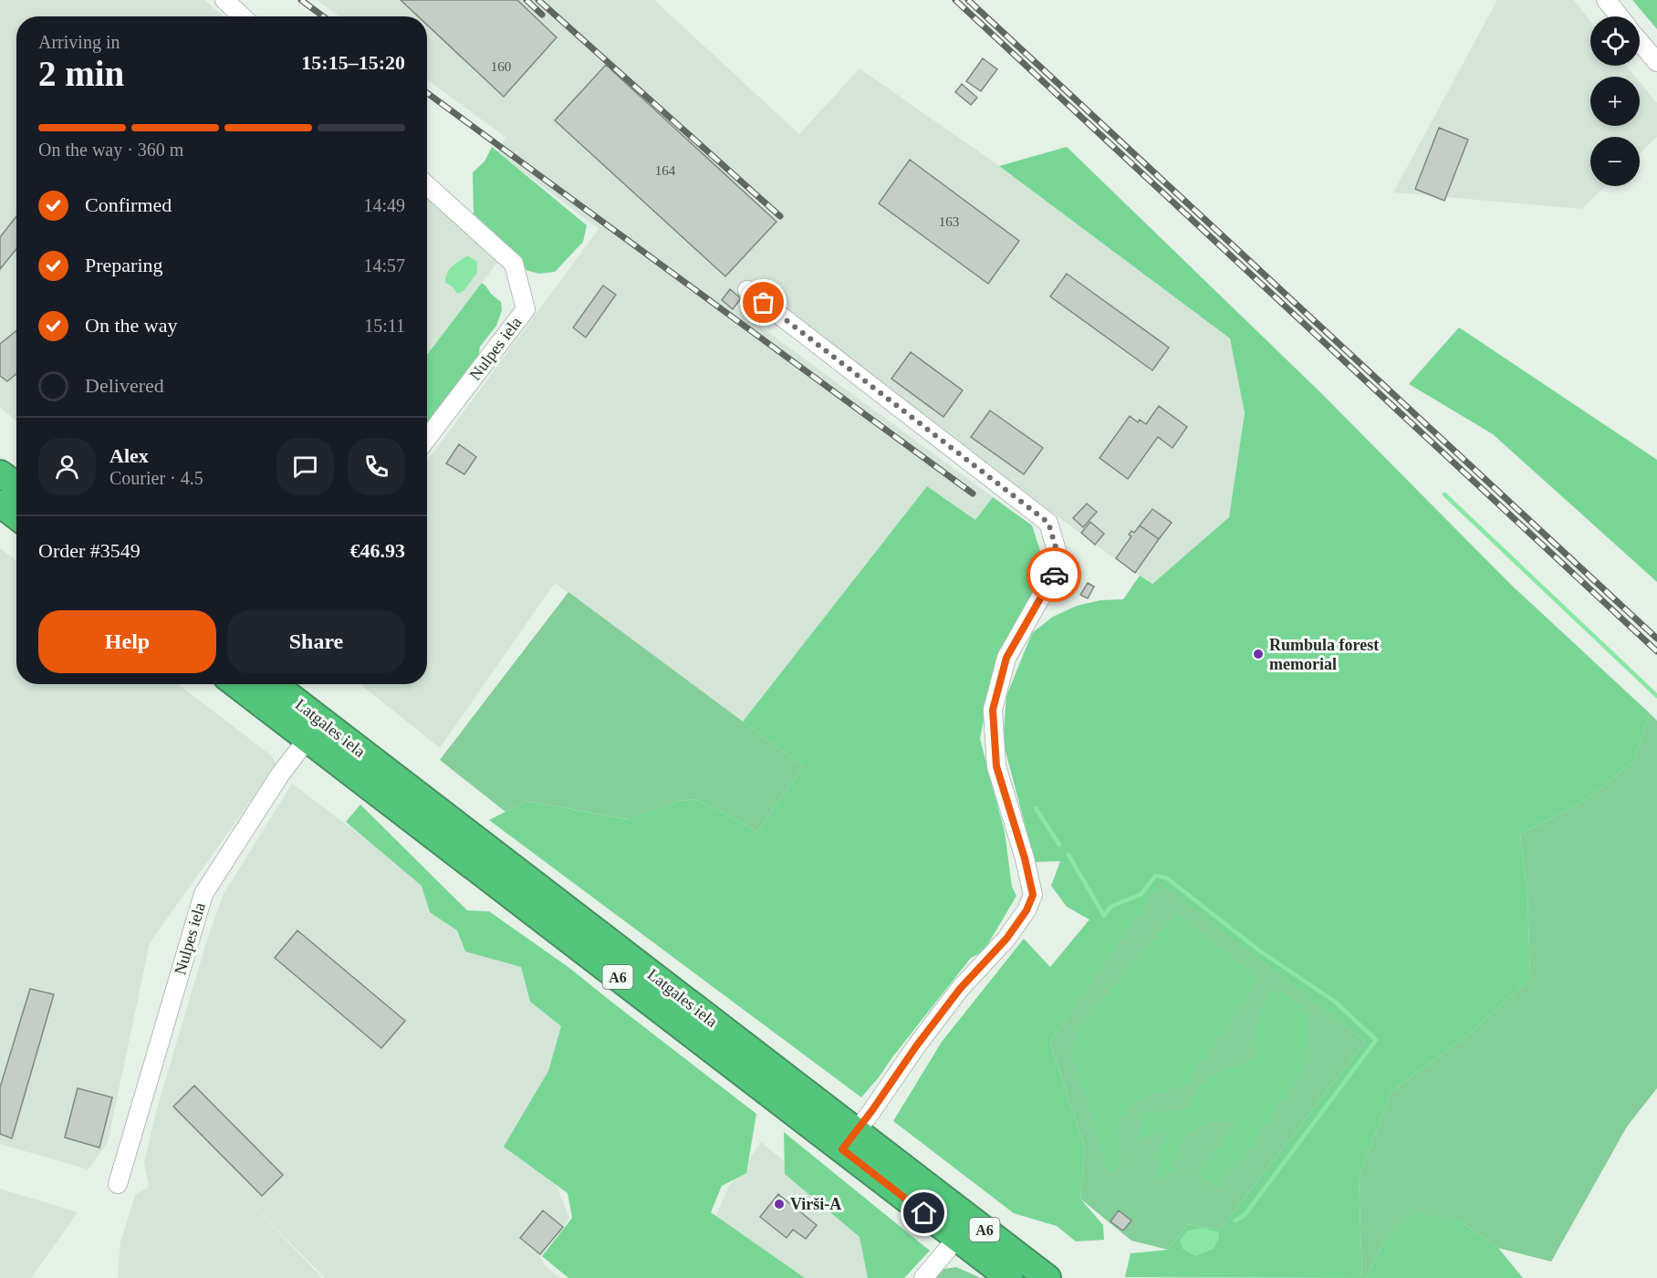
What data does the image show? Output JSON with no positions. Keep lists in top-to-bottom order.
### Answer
{
  "streets": {
    "highway": ["Latgales iela", "A6"],
    "street": ["Nulpes iela"]
  },
  "crossings": [
    ["Nulpes iela", "Latgales iela"]
  ],
  "places": ["Rumbula forest memorial", "Virši-A"],
  "house_numbers": ["160", "164", "163"],
  "page": {
    "map_buttons": ["+", "−"],
    "heading": ["2 min", "Arriving in", "15:15–15:20"],
    "panel": [
      "Alex",
      "Courier · 4.5",
      "Order #3549",
      "€46.93"
    ],
    "bar": "On the way · 360 m",
    "list": [
      ["Confirmed", "14:49"],
      ["Preparing", "14:57"],
      ["On the way", "15:11"],
      "Delivered"
    ],
    "buttons": ["Help", "Share"]
  }
}
